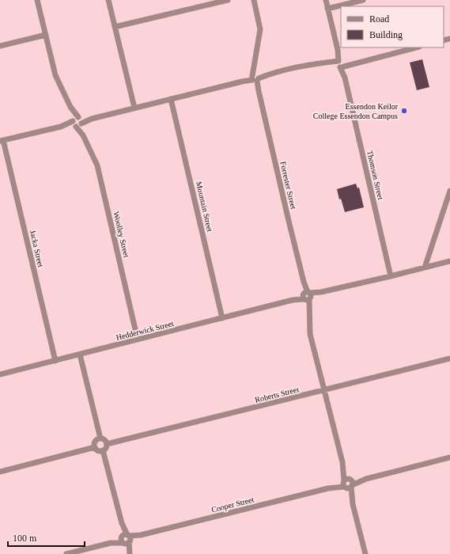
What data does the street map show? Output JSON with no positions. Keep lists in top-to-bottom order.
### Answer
{
  "streets": {
    "street": [
      "Thomson Street",
      "Forrester Street",
      "Mountain Street",
      "Woolley Street",
      "Jacka Street",
      "Hedderwick Street",
      "Roberts Street",
      "Cooper Street"
    ]
  },
  "crossings": [
    ["Thomson Street", "Hedderwick Street"],
    ["Forrester Street", "Hedderwick Street"],
    ["Forrester Street", "Roberts Street"],
    ["Forrester Street", "Cooper Street"],
    ["Mountain Street", "Hedderwick Street"],
    ["Woolley Street", "Hedderwick Street"],
    ["Jacka Street", "Hedderwick Street"]
  ],
  "places": ["Essendon Keilor College Essendon Campus"],
  "legend": ["Road", "Building"],
  "scale_bar": "100 m"
}
